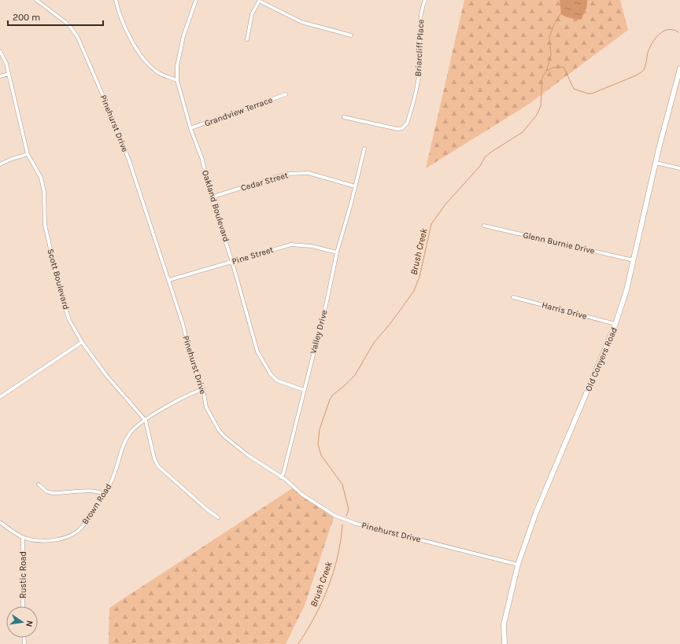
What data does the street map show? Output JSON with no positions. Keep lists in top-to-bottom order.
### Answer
{
  "streets": {
    "street": [
      "Briarcliff Place",
      "Grandview Terrace",
      "Pinehurst Drive",
      "Cedar Street",
      "Oakland Boulevard",
      "Glenn Burnie Drive",
      "Pine Street",
      "Scott Boulevard",
      "Harris Drive",
      "Valley Drive",
      "Old Conyers Road",
      "Brown Road",
      "Rustic Road"
    ]
  },
  "crossings": [
    ["Grandview Terrace", "Oakland Boulevard"],
    ["Pinehurst Drive", "Pine Street"],
    ["Pinehurst Drive", "Valley Drive"],
    ["Pinehurst Drive", "Old Conyers Road"],
    ["Pinehurst Drive", "Brown Road"],
    ["Cedar Street", "Oakland Boulevard"],
    ["Cedar Street", "Valley Drive"],
    ["Oakland Boulevard", "Pine Street"],
    ["Oakland Boulevard", "Valley Drive"],
    ["Glenn Burnie Drive", "Old Conyers Road"],
    ["Pine Street", "Valley Drive"],
    ["Scott Boulevard", "Brown Road"],
    ["Harris Drive", "Old Conyers Road"],
    ["Brown Road", "Rustic Road"]
  ],
  "water": ["Brush Creek"],
  "scale_bar": "200 m",
  "north": "right"
}
